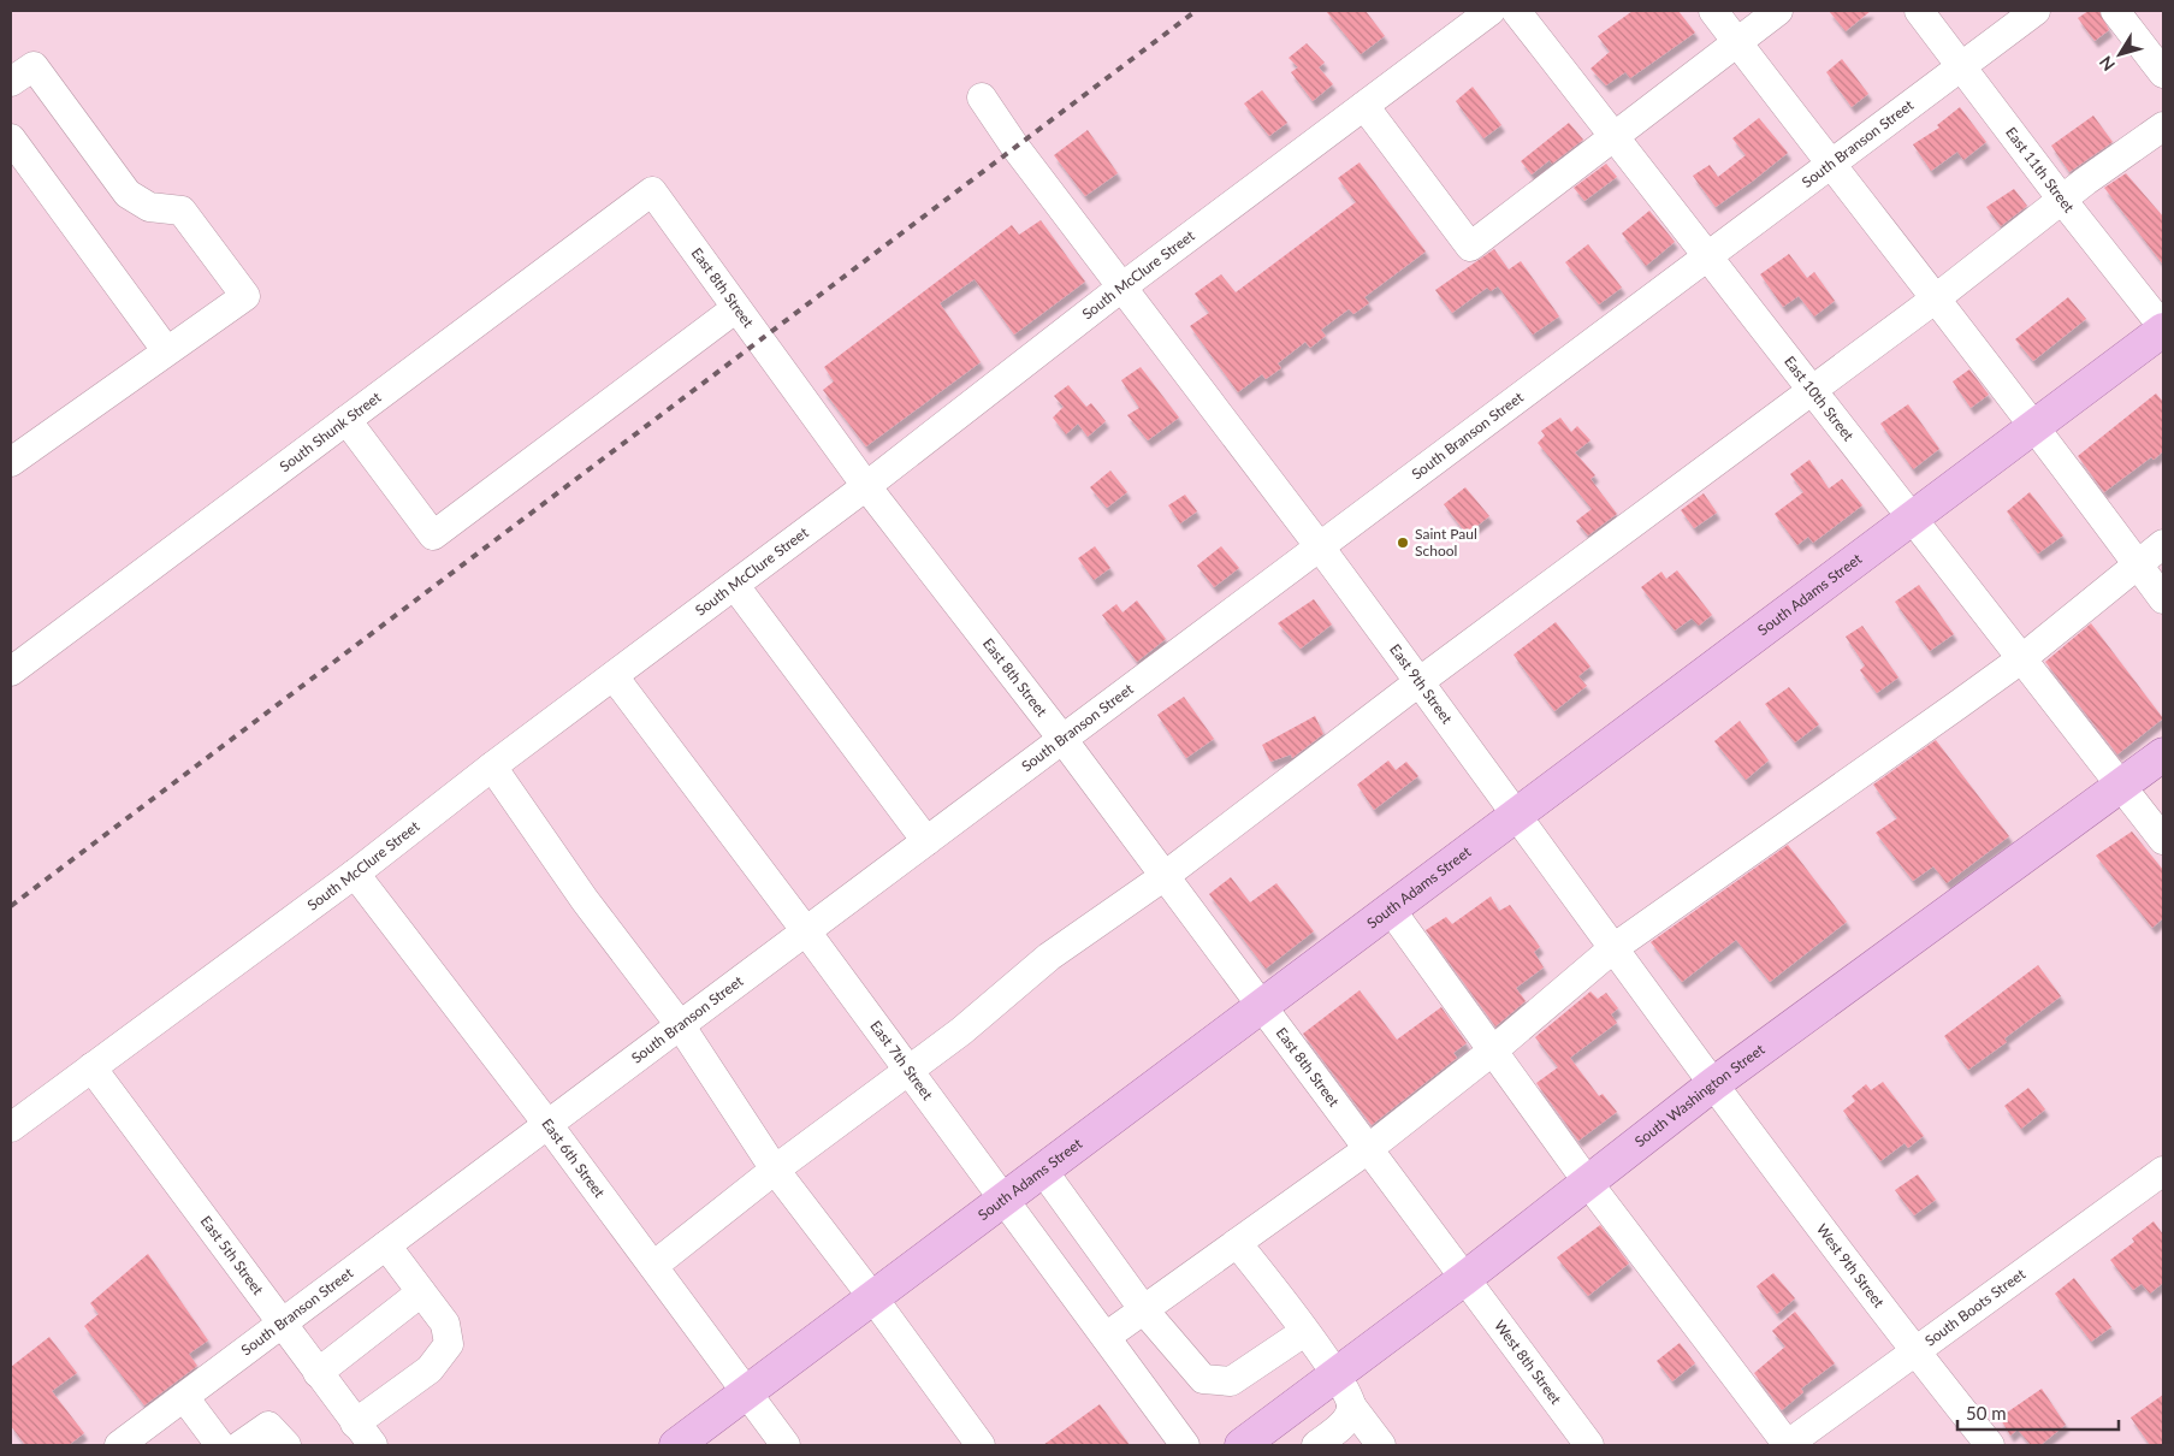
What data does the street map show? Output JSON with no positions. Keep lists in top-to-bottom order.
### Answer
{
  "streets": {
    "main road": ["South Adams Street", "South Washington Street"],
    "street": [
      "South Branson Street",
      "East 11th Street",
      "South McClure Street",
      "East 8th Street",
      "East 10th Street",
      "South Shunk Street",
      "East 9th Street",
      "East 7th Street",
      "East 6th Street",
      "East 5th Street",
      "West 9th Street",
      "South Boots Street",
      "West 8th Street"
    ]
  },
  "crossings": [
    ["South Branson Street", "East 11th Street"],
    ["South Branson Street", "East 8th Street"],
    ["South Branson Street", "East 10th Street"],
    ["South Branson Street", "East 9th Street"],
    ["South Branson Street", "East 7th Street"],
    ["South Branson Street", "East 6th Street"],
    ["South Branson Street", "East 5th Street"],
    ["East 11th Street", "South Adams Street"],
    ["South McClure Street", "East 8th Street"],
    ["South McClure Street", "East 9th Street"],
    ["South McClure Street", "East 7th Street"],
    ["South McClure Street", "East 6th Street"],
    ["South McClure Street", "East 5th Street"],
    ["East 8th Street", "South Shunk Street"],
    ["East 8th Street", "South Adams Street"],
    ["East 8th Street", "South Washington Street"],
    ["East 8th Street", "West 8th Street"],
    ["East 10th Street", "South Adams Street"],
    ["East 10th Street", "South Washington Street"],
    ["South Adams Street", "East 9th Street"],
    ["South Adams Street", "East 7th Street"],
    ["South Adams Street", "East 6th Street"],
    ["East 9th Street", "South Washington Street"],
    ["East 9th Street", "West 9th Street"],
    ["South Washington Street", "West 9th Street"],
    ["South Washington Street", "West 8th Street"],
    ["West 9th Street", "South Boots Street"]
  ],
  "places": ["Saint Paul School"],
  "scale_bar": "50 m",
  "north": "bottom left"
}
